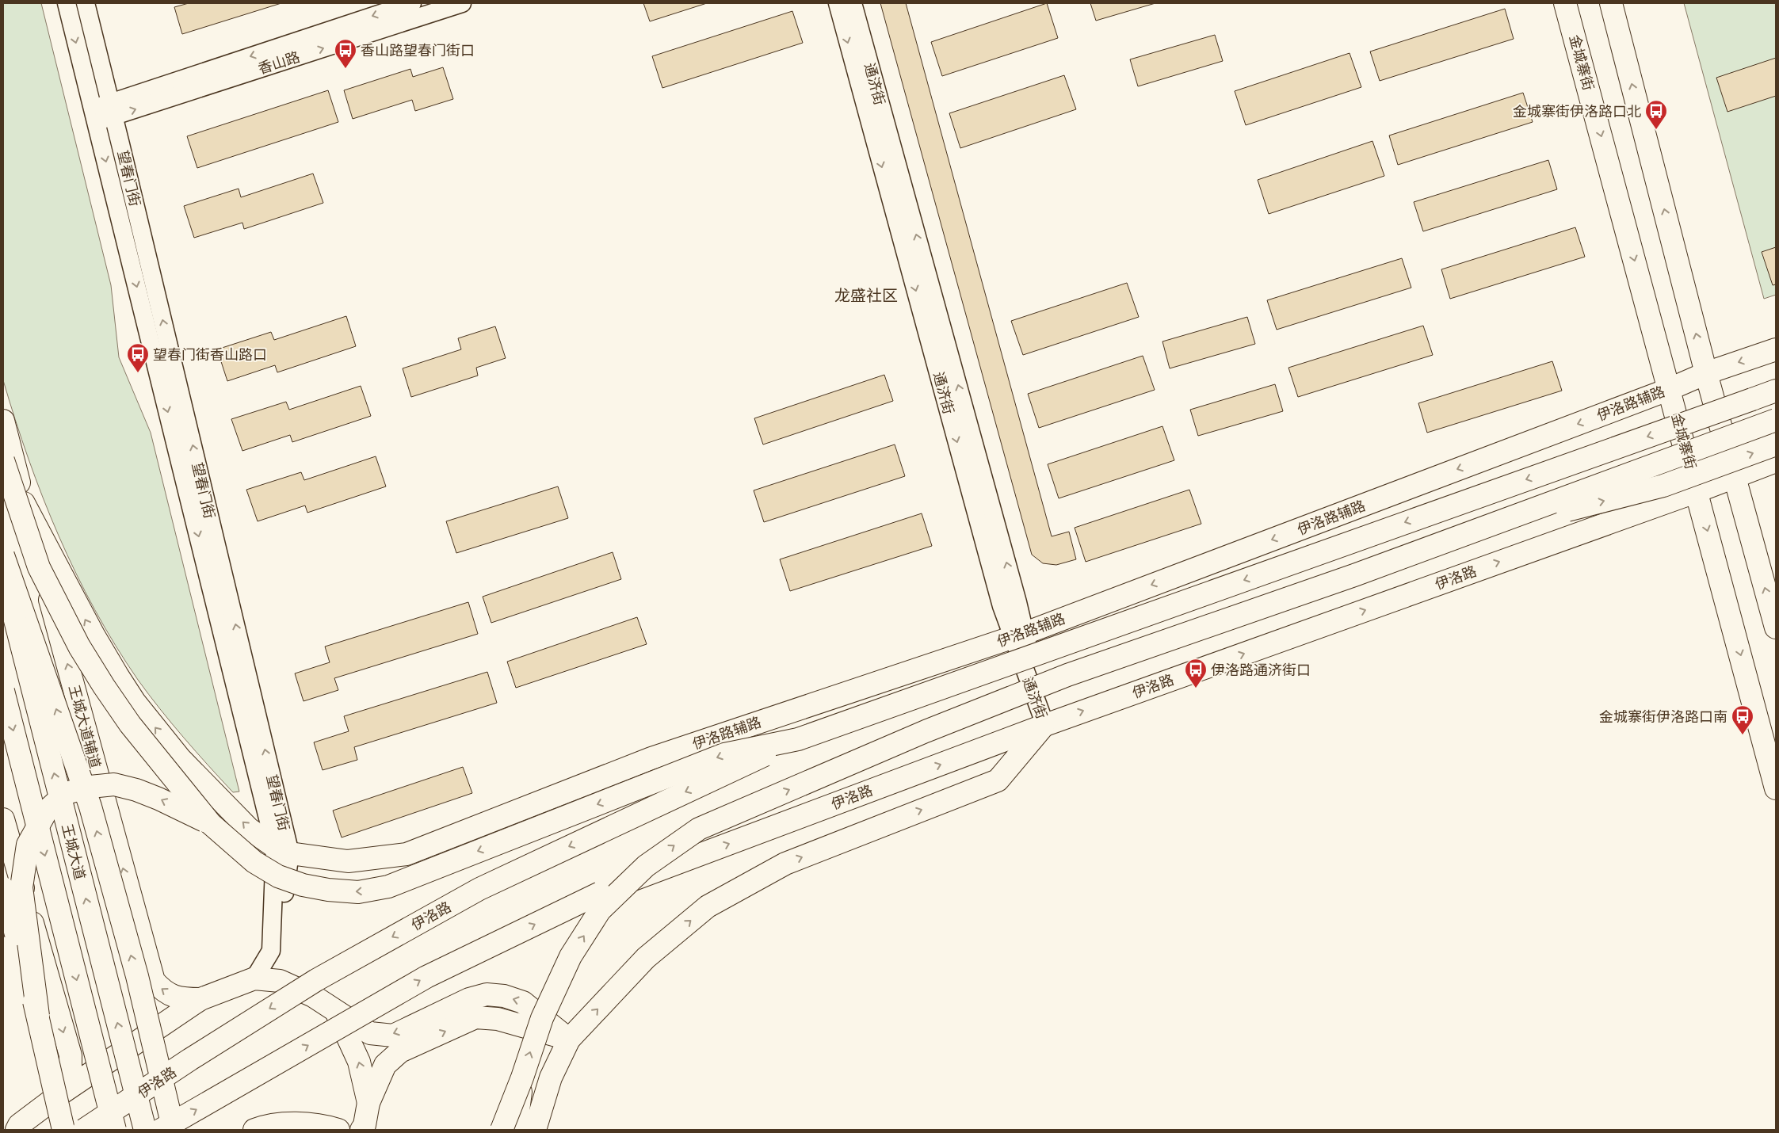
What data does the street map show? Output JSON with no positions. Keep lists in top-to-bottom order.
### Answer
{
  "streets": {
    "main road": [
      "金城寨街",
      "伊洛路辅路",
      "伊洛路",
      "王城大道辅道",
      "王城大道"
    ],
    "street": ["香山路", "通济街", "望春门街"]
  },
  "crossings": [
    ["香山路", "望春门街"],
    ["金城寨街", "伊洛路辅路"],
    ["金城寨街", "伊洛路"],
    ["通济街", "伊洛路辅路"],
    ["通济街", "伊洛路"],
    ["望春门街", "伊洛路辅路"]
  ],
  "districts": ["龙盛社区"],
  "places": {
    "bus stop": [
      "香山路望春门街口",
      "金城寨街伊洛路口北",
      "望春门街香山路口",
      "伊洛路通济街口",
      "金城寨街伊洛路口南"
    ]
  }
}
